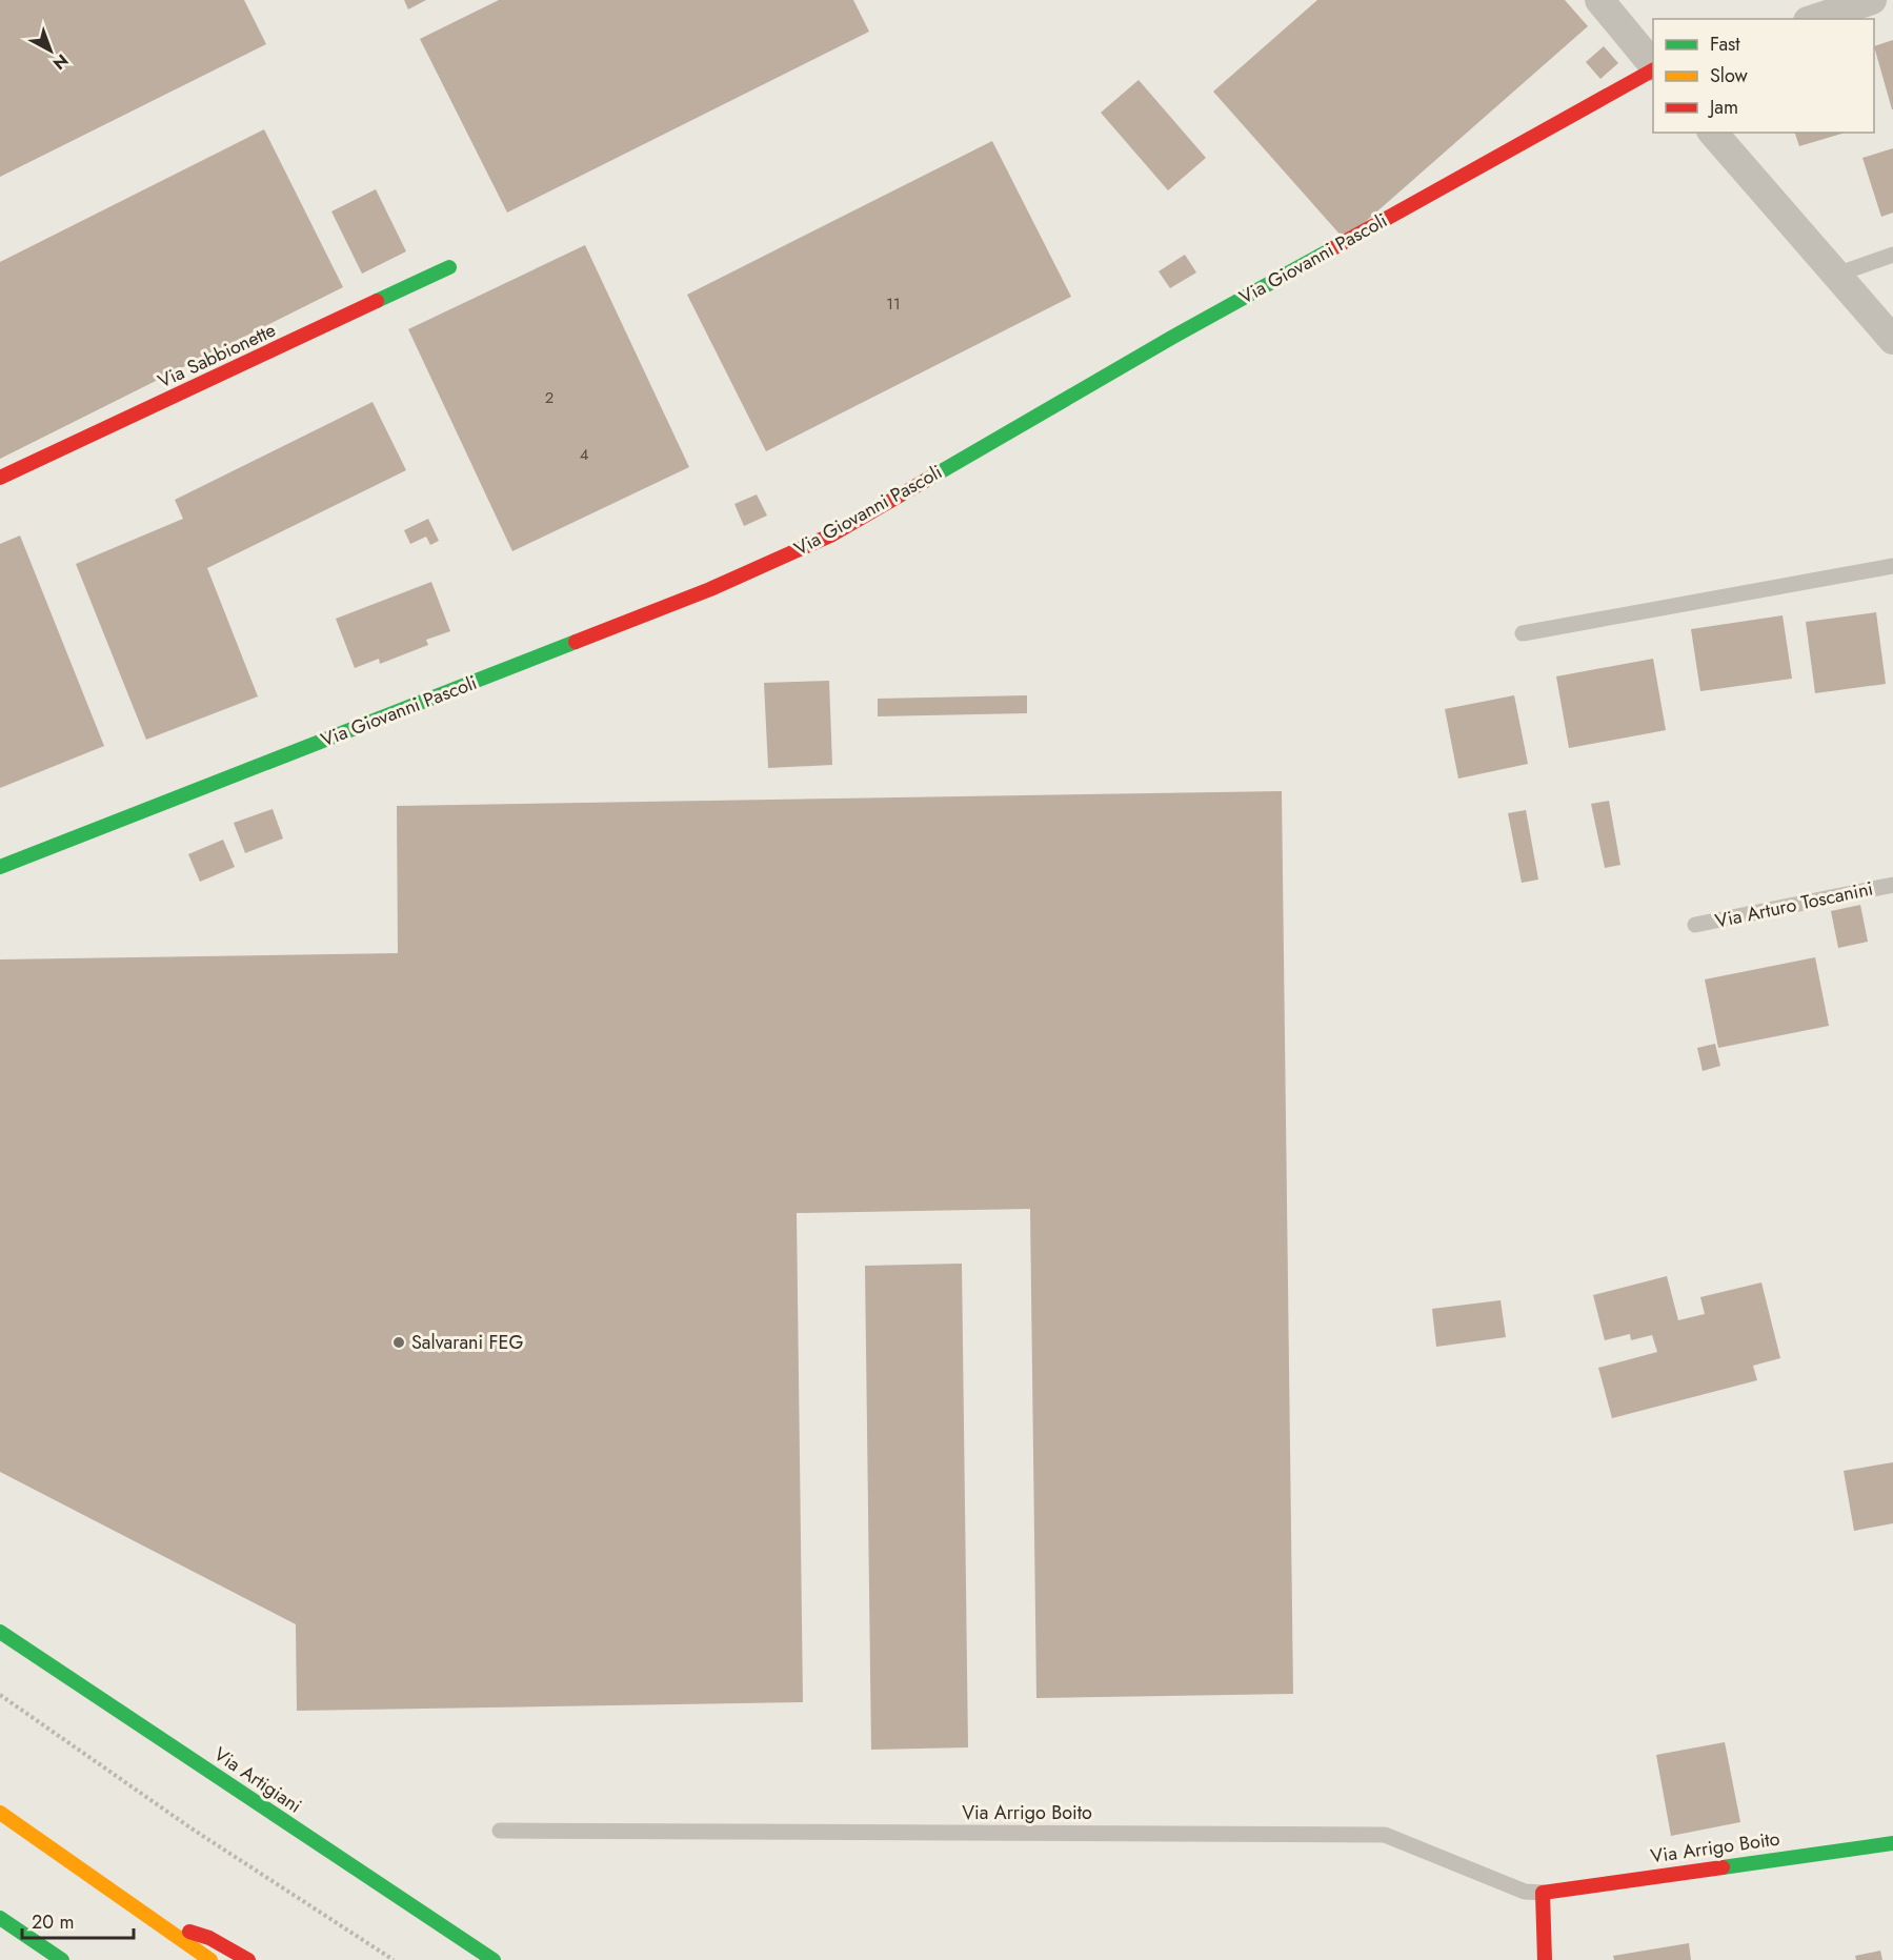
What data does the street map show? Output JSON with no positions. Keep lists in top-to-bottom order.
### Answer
{
  "streets": {
    "main road": [
      "Via Giovanni Pascoli",
      "Via Sabbionette",
      "Via Artigiani",
      "Via Arrigo Boito"
    ],
    "lane": ["Via Arturo Toscanini"]
  },
  "places": ["Salvarani FEG"],
  "house_numbers": ["11", "2", "4"],
  "legend": ["Fast", "Slow", "Jam"],
  "scale_bar": "20 m",
  "north": "bottom right"
}
